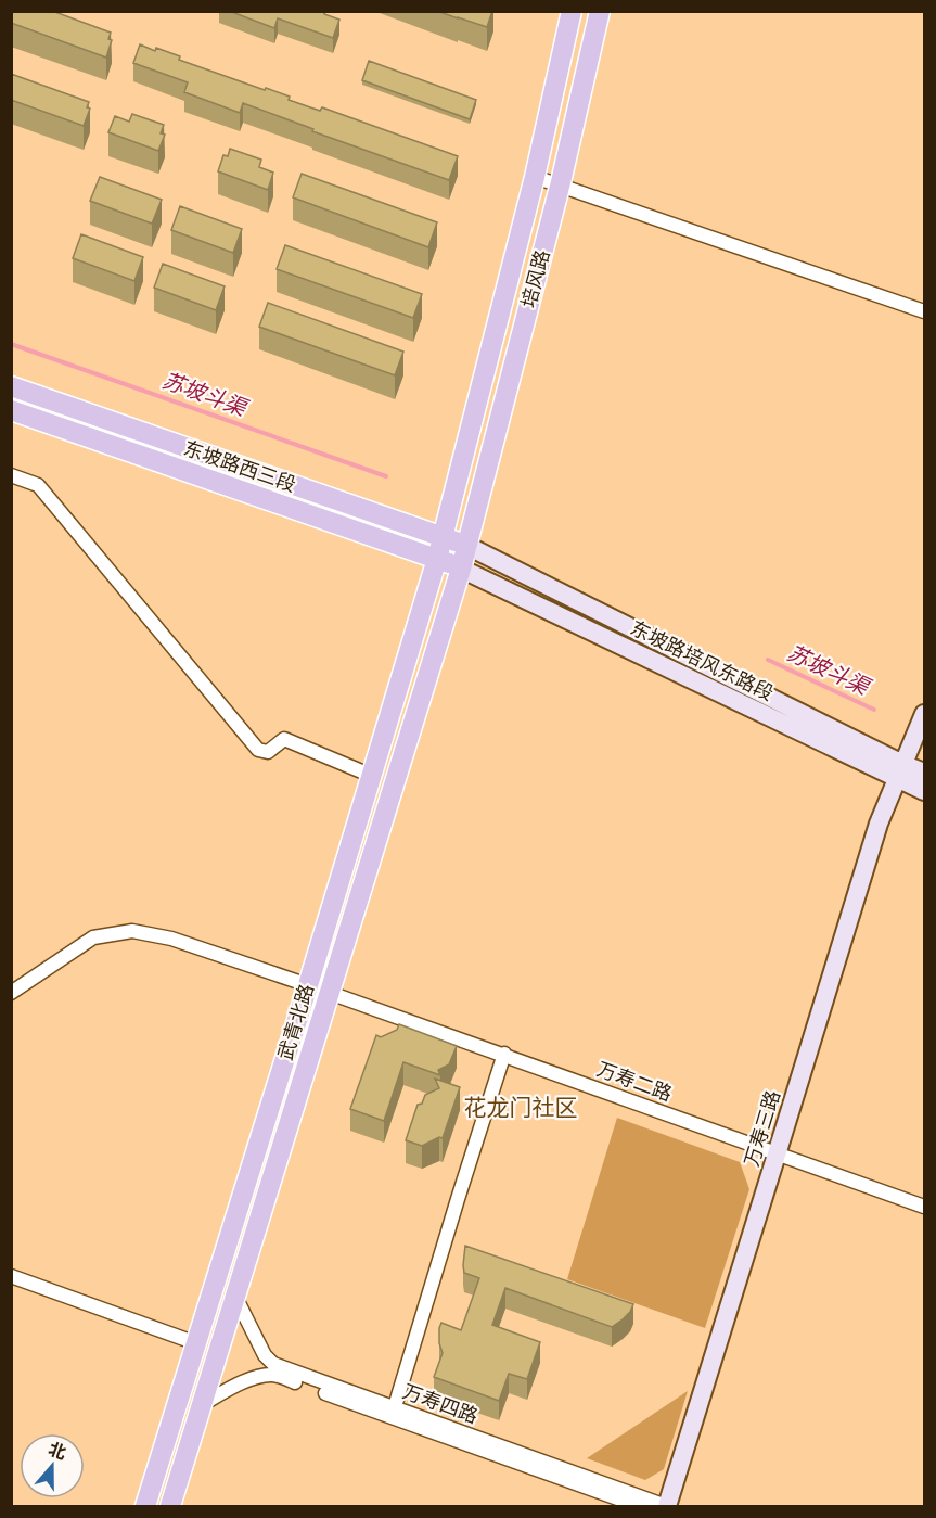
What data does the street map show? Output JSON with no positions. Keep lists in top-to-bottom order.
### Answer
{
  "streets": {
    "main road": [
      "培风路",
      "东坡路西三段",
      "东坡路培风东路段",
      "武青北路",
      "万寿三路"
    ],
    "street": ["万寿二路", "万寿四路"]
  },
  "crossings": [
    ["培风路", "东坡路西三段"],
    ["培风路", "东坡路培风东路段"],
    ["培风路", "武青北路"],
    ["东坡路西三段", "东坡路培风东路段"],
    ["东坡路西三段", "武青北路"],
    ["东坡路培风东路段", "武青北路"],
    ["东坡路培风东路段", "万寿三路"],
    ["武青北路", "万寿二路"],
    ["武青北路", "万寿四路"],
    ["万寿二路", "万寿三路"],
    ["万寿三路", "万寿四路"]
  ],
  "districts": ["花龙门社区"],
  "water": ["苏坡斗渠"],
  "north": "top"
}
